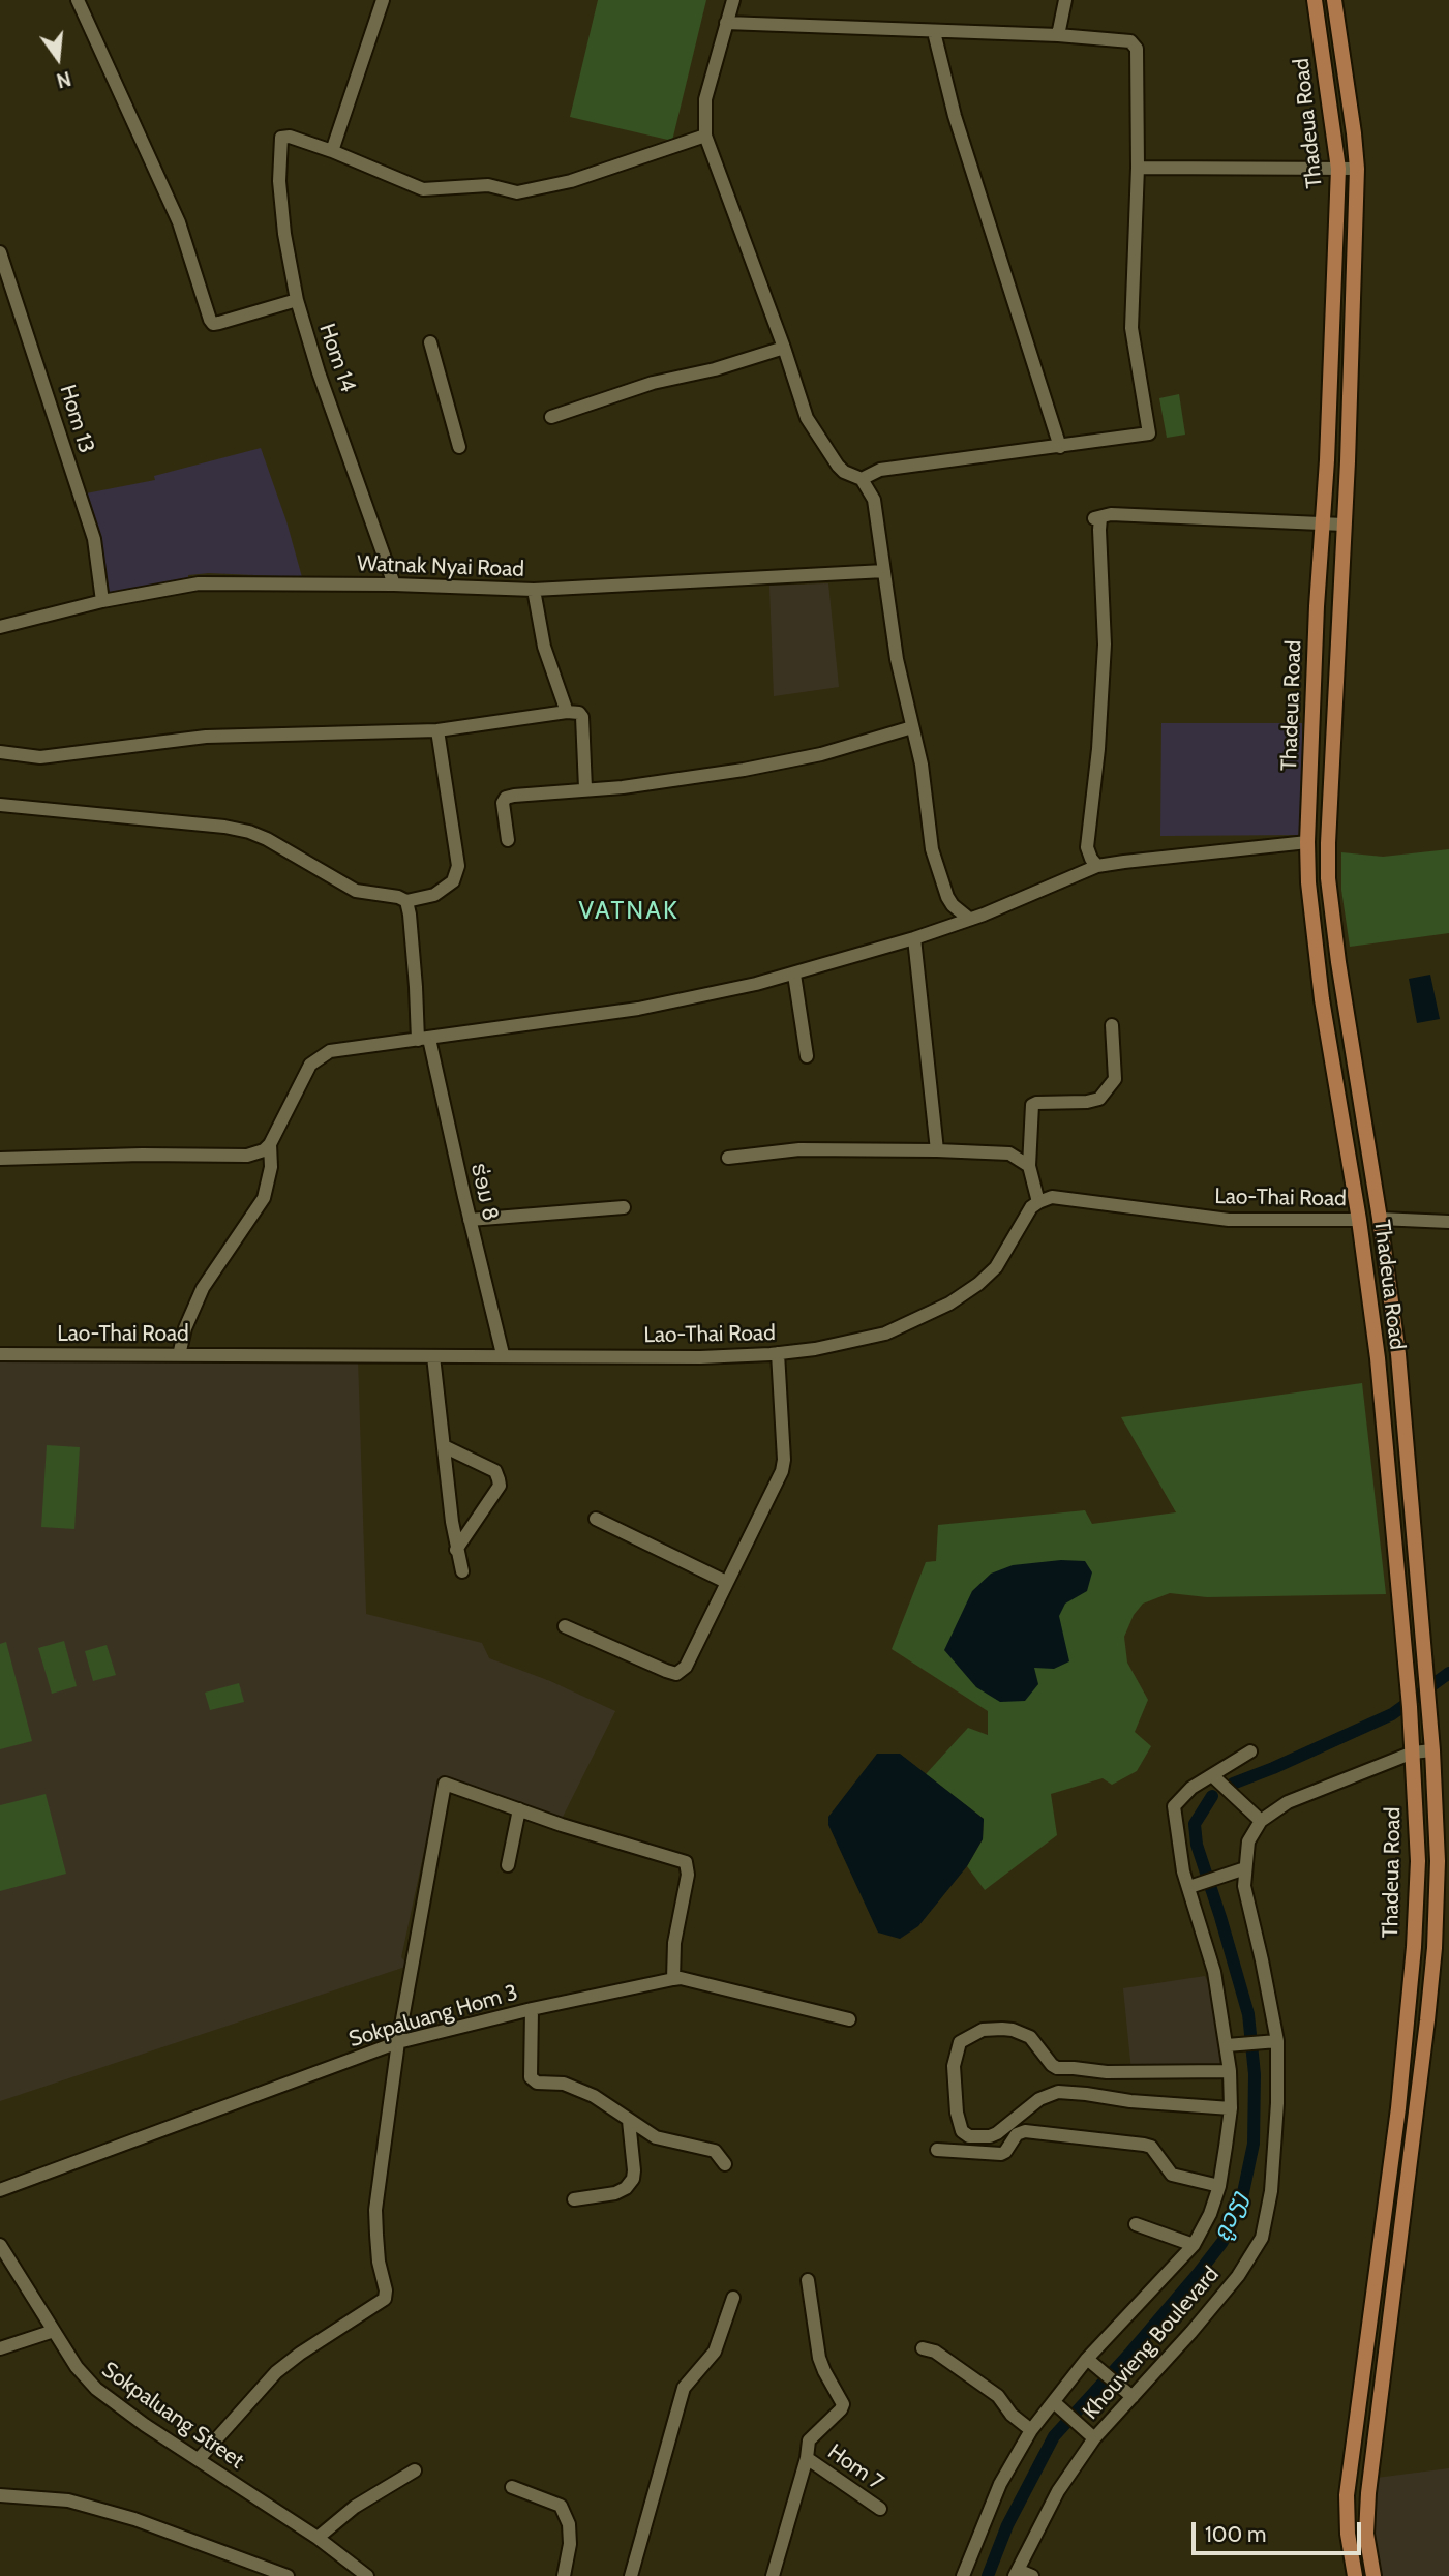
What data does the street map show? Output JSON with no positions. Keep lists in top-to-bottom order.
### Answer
{
  "streets": {
    "main road": ["Thadeua Road"],
    "street": [
      "Hom 14",
      "Hom 13",
      "Watnak Nyai Road",
      "ຮ່ອມ 8",
      "Lao-Thai Road",
      "Sokpaluang Hom 3",
      "Khouvieng Boulevard",
      "Sokpaluang Street",
      "Hom 7"
    ]
  },
  "crossings": [
    ["Thadeua Road", "Lao-Thai Road"],
    ["Hom 14", "Watnak Nyai Road"],
    ["Hom 13", "Watnak Nyai Road"],
    ["ຮ່ອມ 8", "Lao-Thai Road"]
  ],
  "districts": ["VATNAK"],
  "water": ["ຄູວຽງ"],
  "scale_bar": "100 m",
  "north": "bottom"
}
